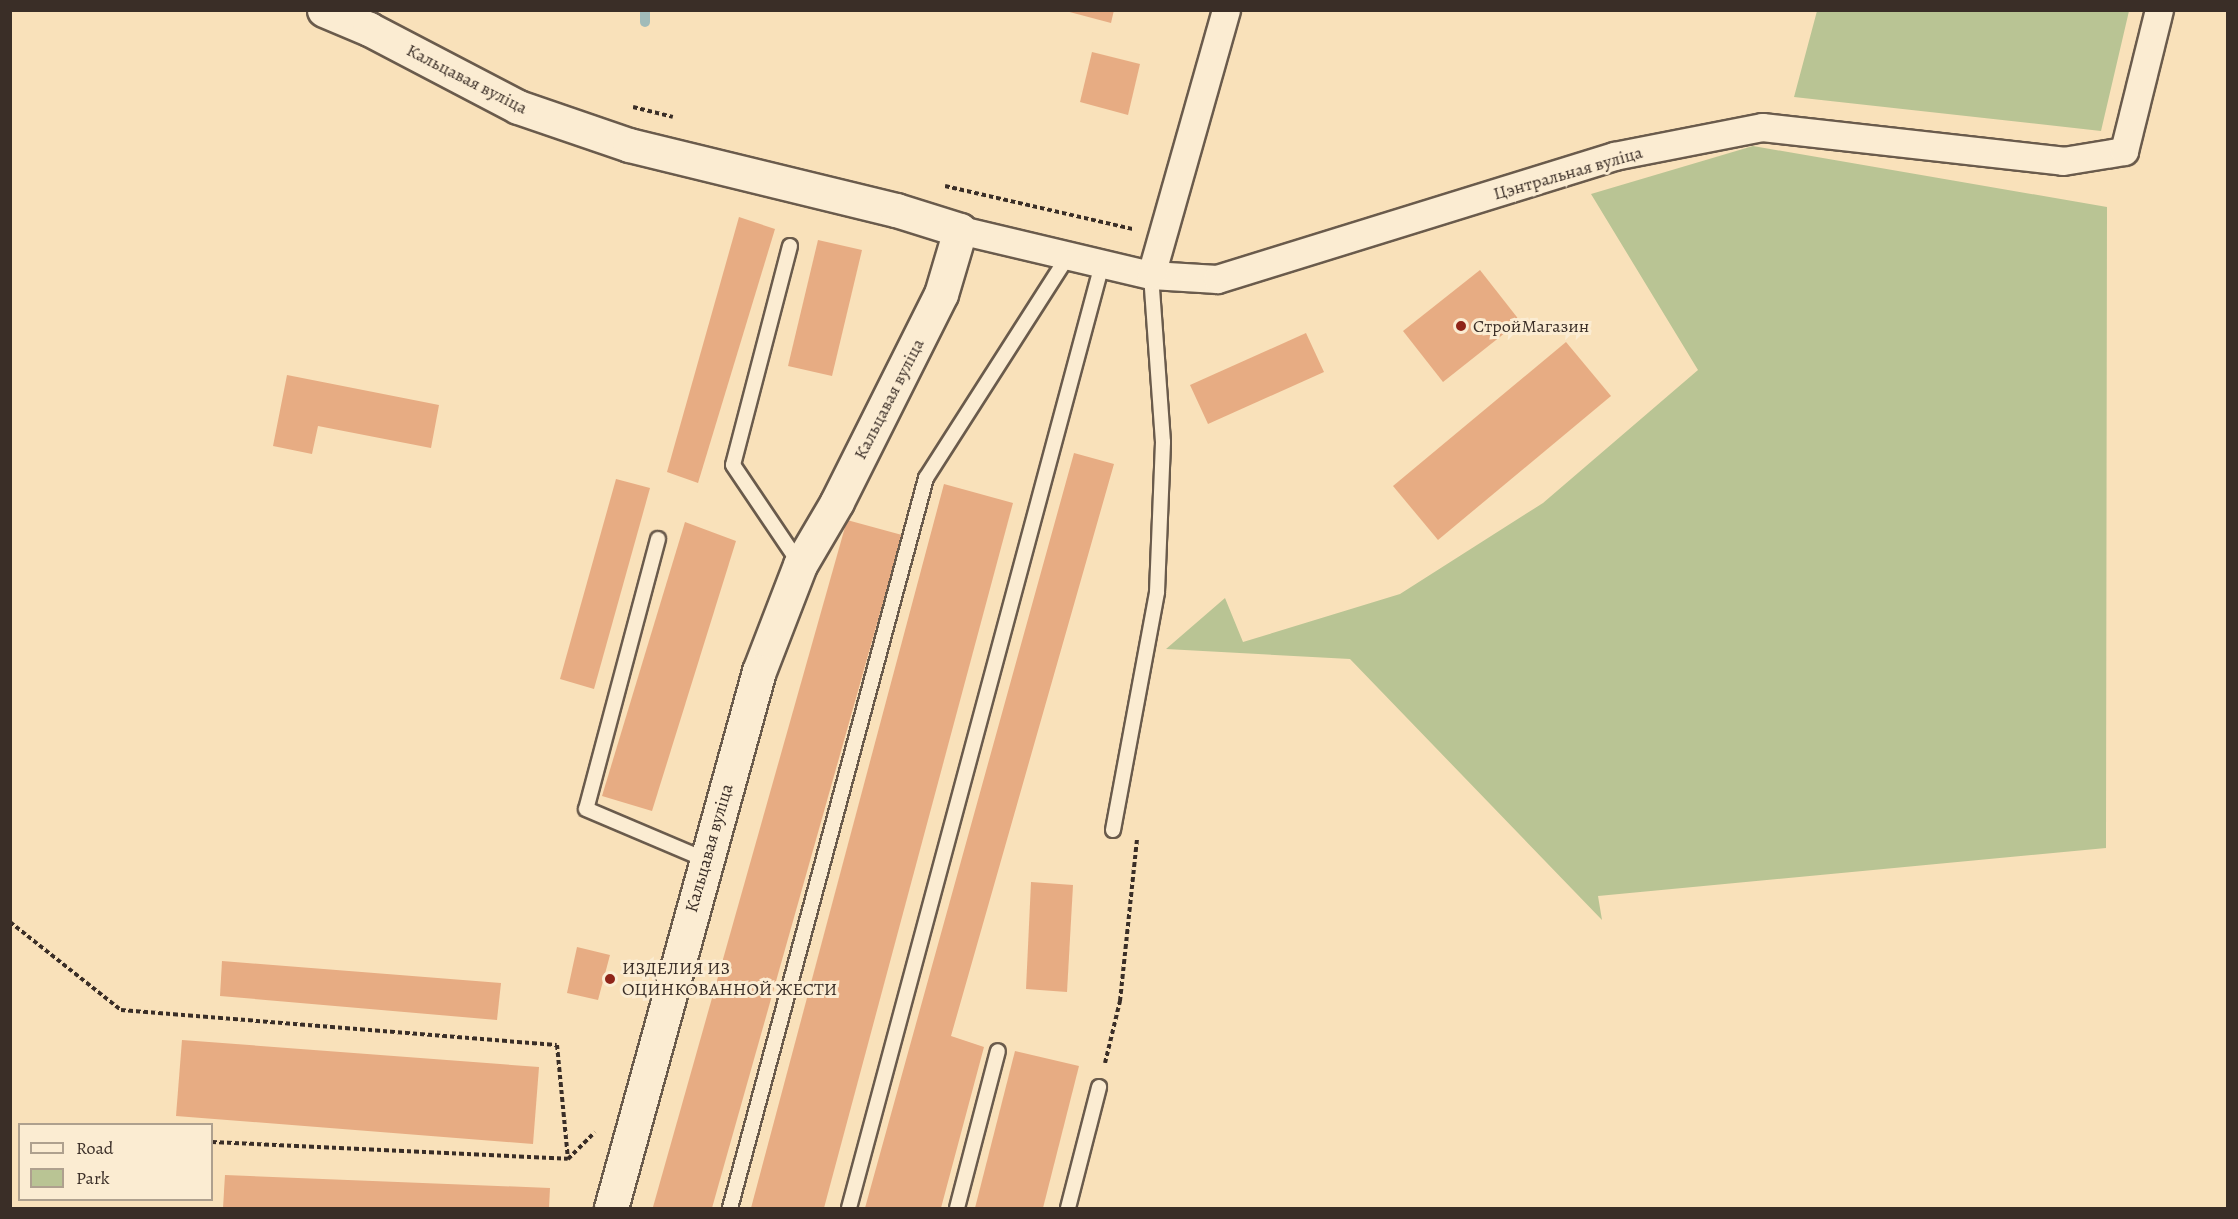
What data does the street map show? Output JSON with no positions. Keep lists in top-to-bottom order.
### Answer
{
  "streets": {
    "street": ["Кальцавая вуліца", "Цэнтральная вуліца"]
  },
  "places": ["СтройМагазин", "ИЗДЕЛИЯ ИЗ ОЦИНКОВАННОЙ ЖЕСТИ"],
  "legend": ["Road", "Park"]
}
